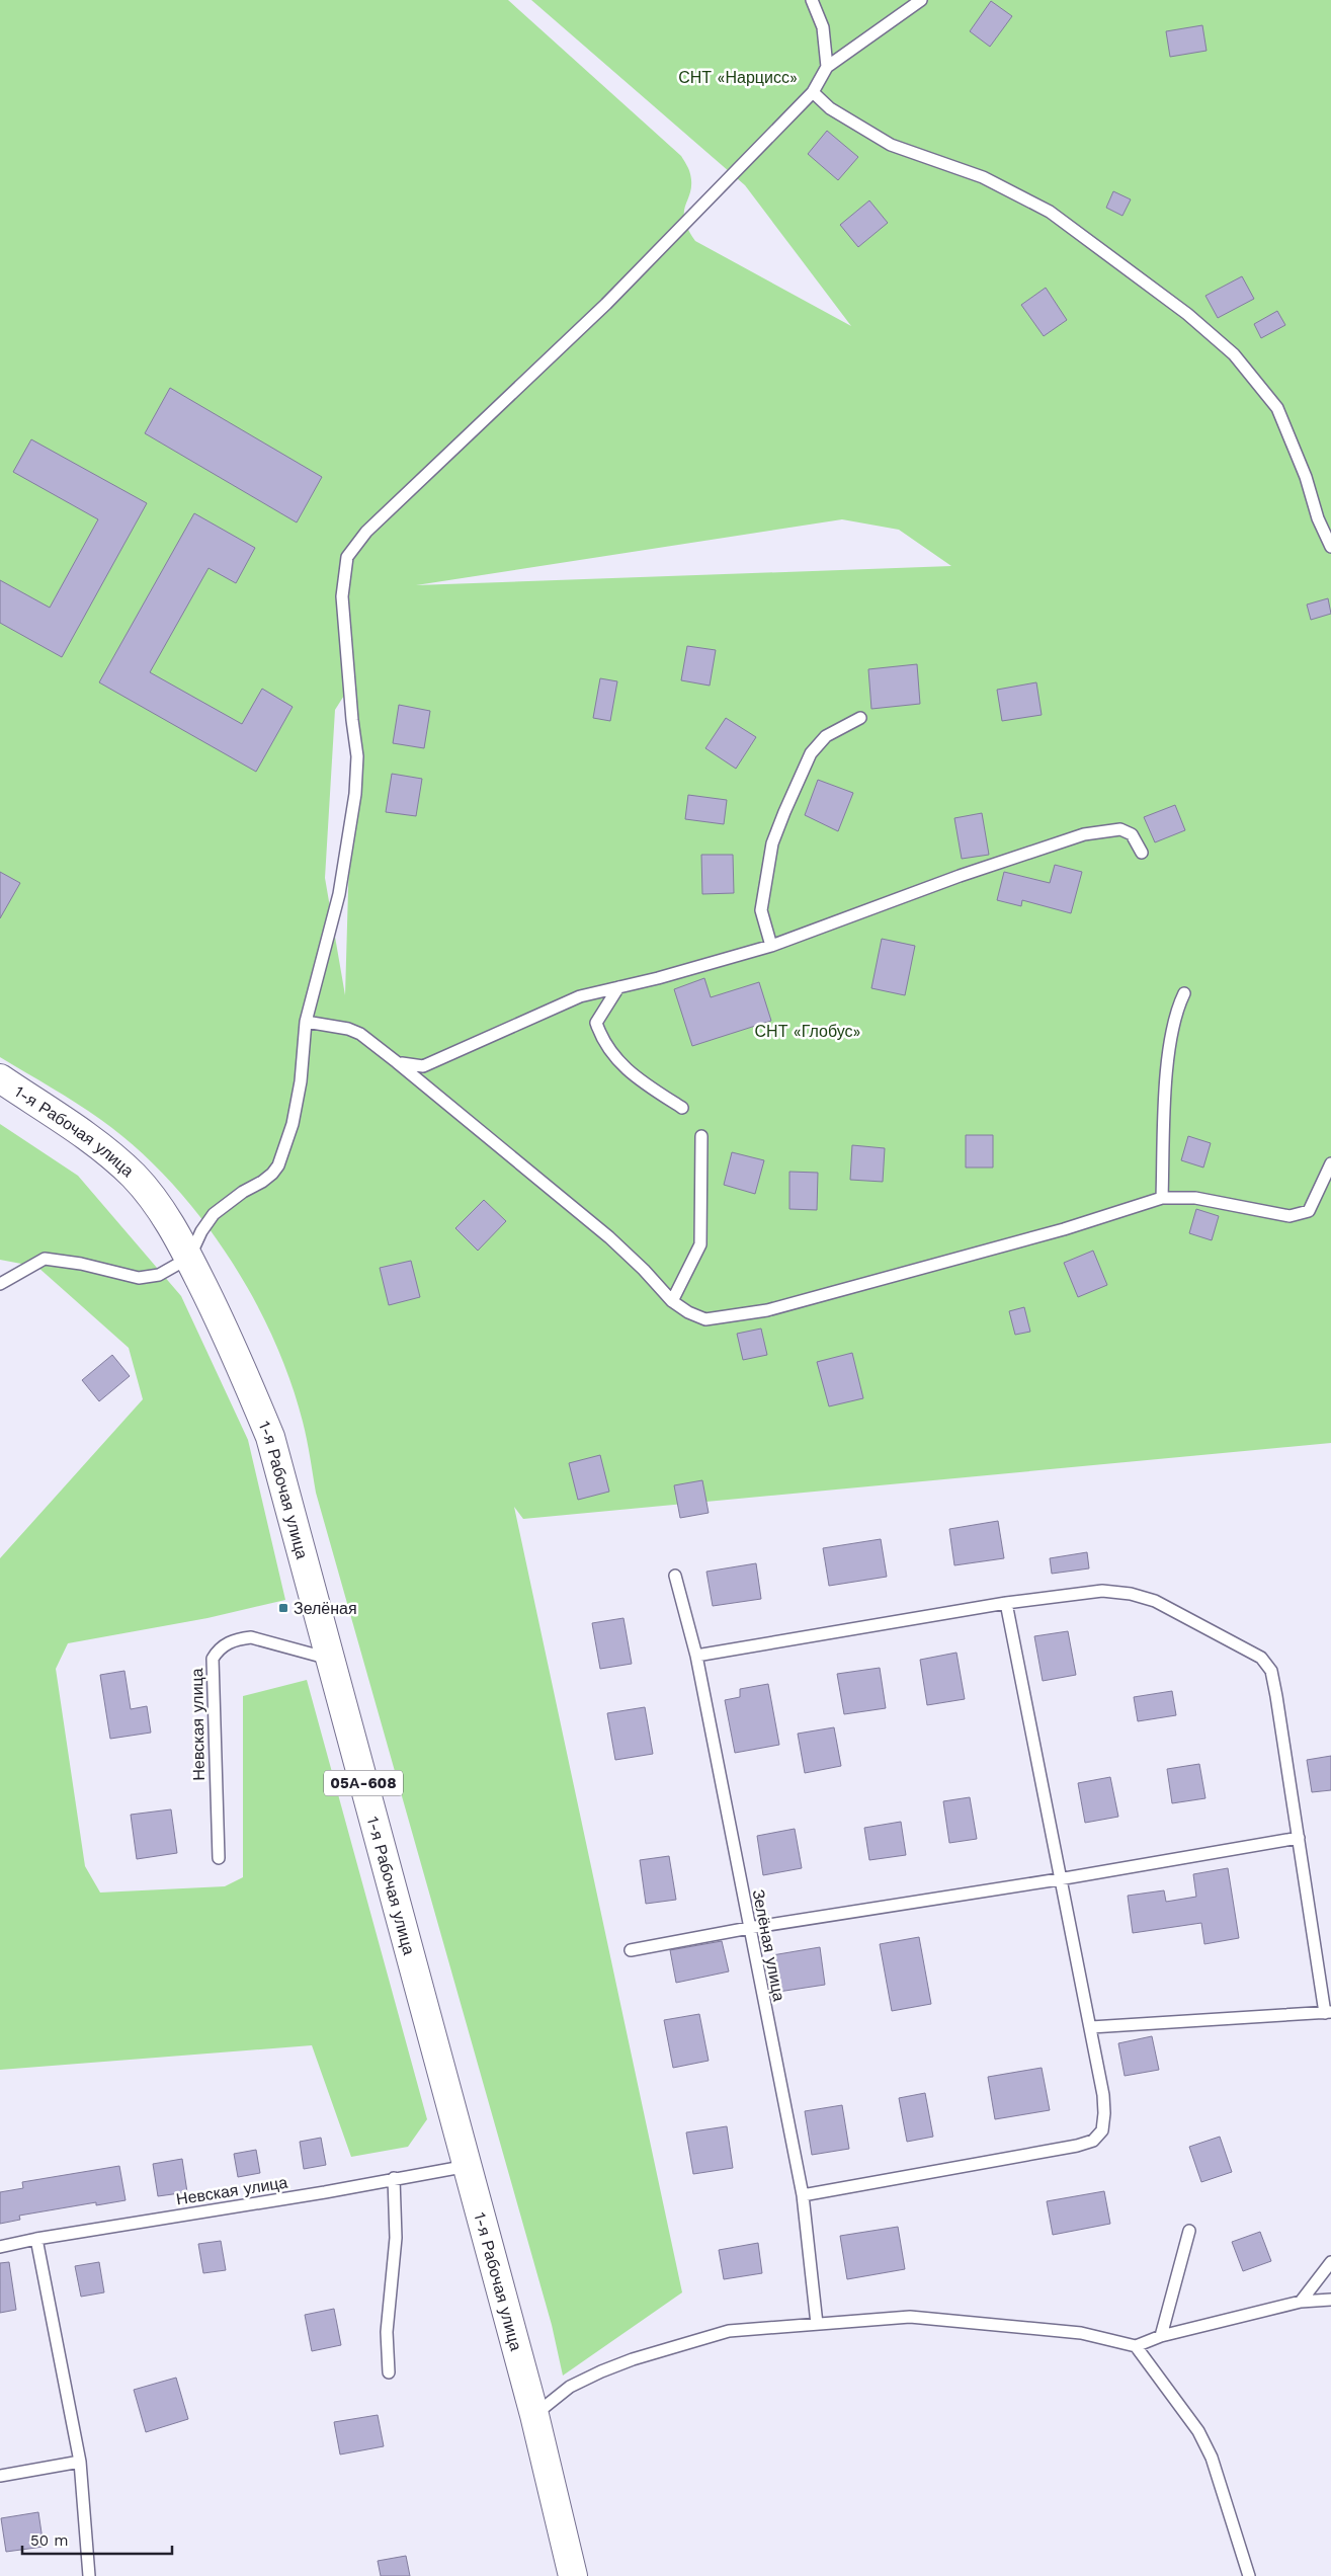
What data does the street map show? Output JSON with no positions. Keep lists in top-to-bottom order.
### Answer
{
  "streets": {
    "main road": ["1-я Рабочая улица", "05А-608"],
    "lane": ["Невская улица", "Зелёная улица"]
  },
  "crossings": [
    ["1-я Рабочая улица", "Невская улица"]
  ],
  "parks": ["СНТ «Нарцисс»", "СНТ «Глобус»"],
  "places": {
    "transit": ["Зелёная"]
  },
  "scale_bar": "50 m"
}
